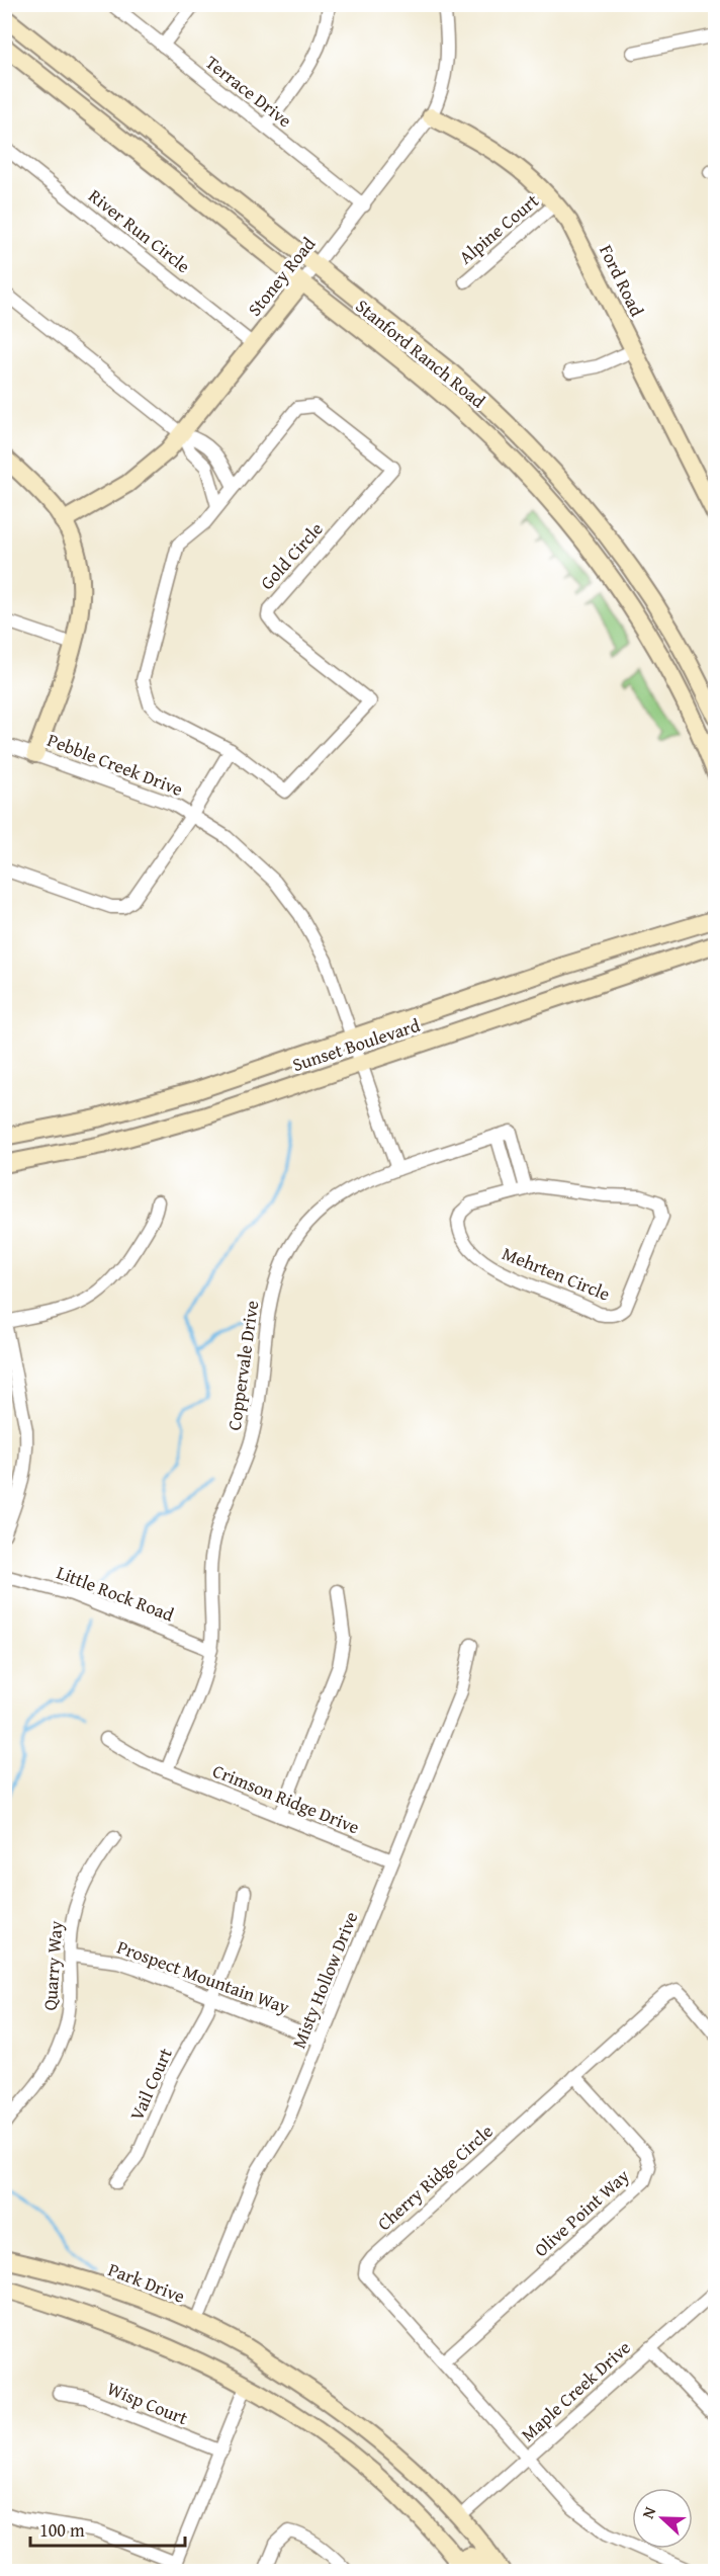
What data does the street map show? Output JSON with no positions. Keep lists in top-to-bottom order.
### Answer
{
  "streets": {
    "main road": [
      "Stoney Road",
      "Ford Road",
      "Stanford Ranch Road",
      "Sunset Boulevard",
      "Park Drive"
    ],
    "street": [
      "Terrace Drive",
      "Alpine Court",
      "River Run Circle",
      "Gold Circle",
      "Pebble Creek Drive",
      "Mehrten Circle",
      "Coppervale Drive",
      "Little Rock Road",
      "Crimson Ridge Drive",
      "Quarry Way",
      "Prospect Mountain Way",
      "Misty Hollow Drive",
      "Vail Court",
      "Cherry Ridge Circle",
      "Olive Point Way",
      "Maple Creek Drive",
      "Wisp Court"
    ]
  },
  "crossings": [
    ["Terrace Drive", "Stoney Road"],
    ["Alpine Court", "Ford Road"],
    ["River Run Circle", "Stoney Road"],
    ["Stoney Road", "Ford Road"],
    ["Stoney Road", "Stanford Ranch Road"],
    ["Pebble Creek Drive", "Sunset Boulevard"],
    ["Pebble Creek Drive", "Coppervale Drive"],
    ["Coppervale Drive", "Little Rock Road"],
    ["Coppervale Drive", "Crimson Ridge Drive"],
    ["Crimson Ridge Drive", "Misty Hollow Drive"],
    ["Quarry Way", "Prospect Mountain Way"],
    ["Prospect Mountain Way", "Misty Hollow Drive"],
    ["Prospect Mountain Way", "Vail Court"],
    ["Misty Hollow Drive", "Park Drive"],
    ["Cherry Ridge Circle", "Olive Point Way"],
    ["Cherry Ridge Circle", "Maple Creek Drive"],
    ["Park Drive", "Maple Creek Drive"]
  ],
  "scale_bar": "100 m",
  "north": "left"
}
